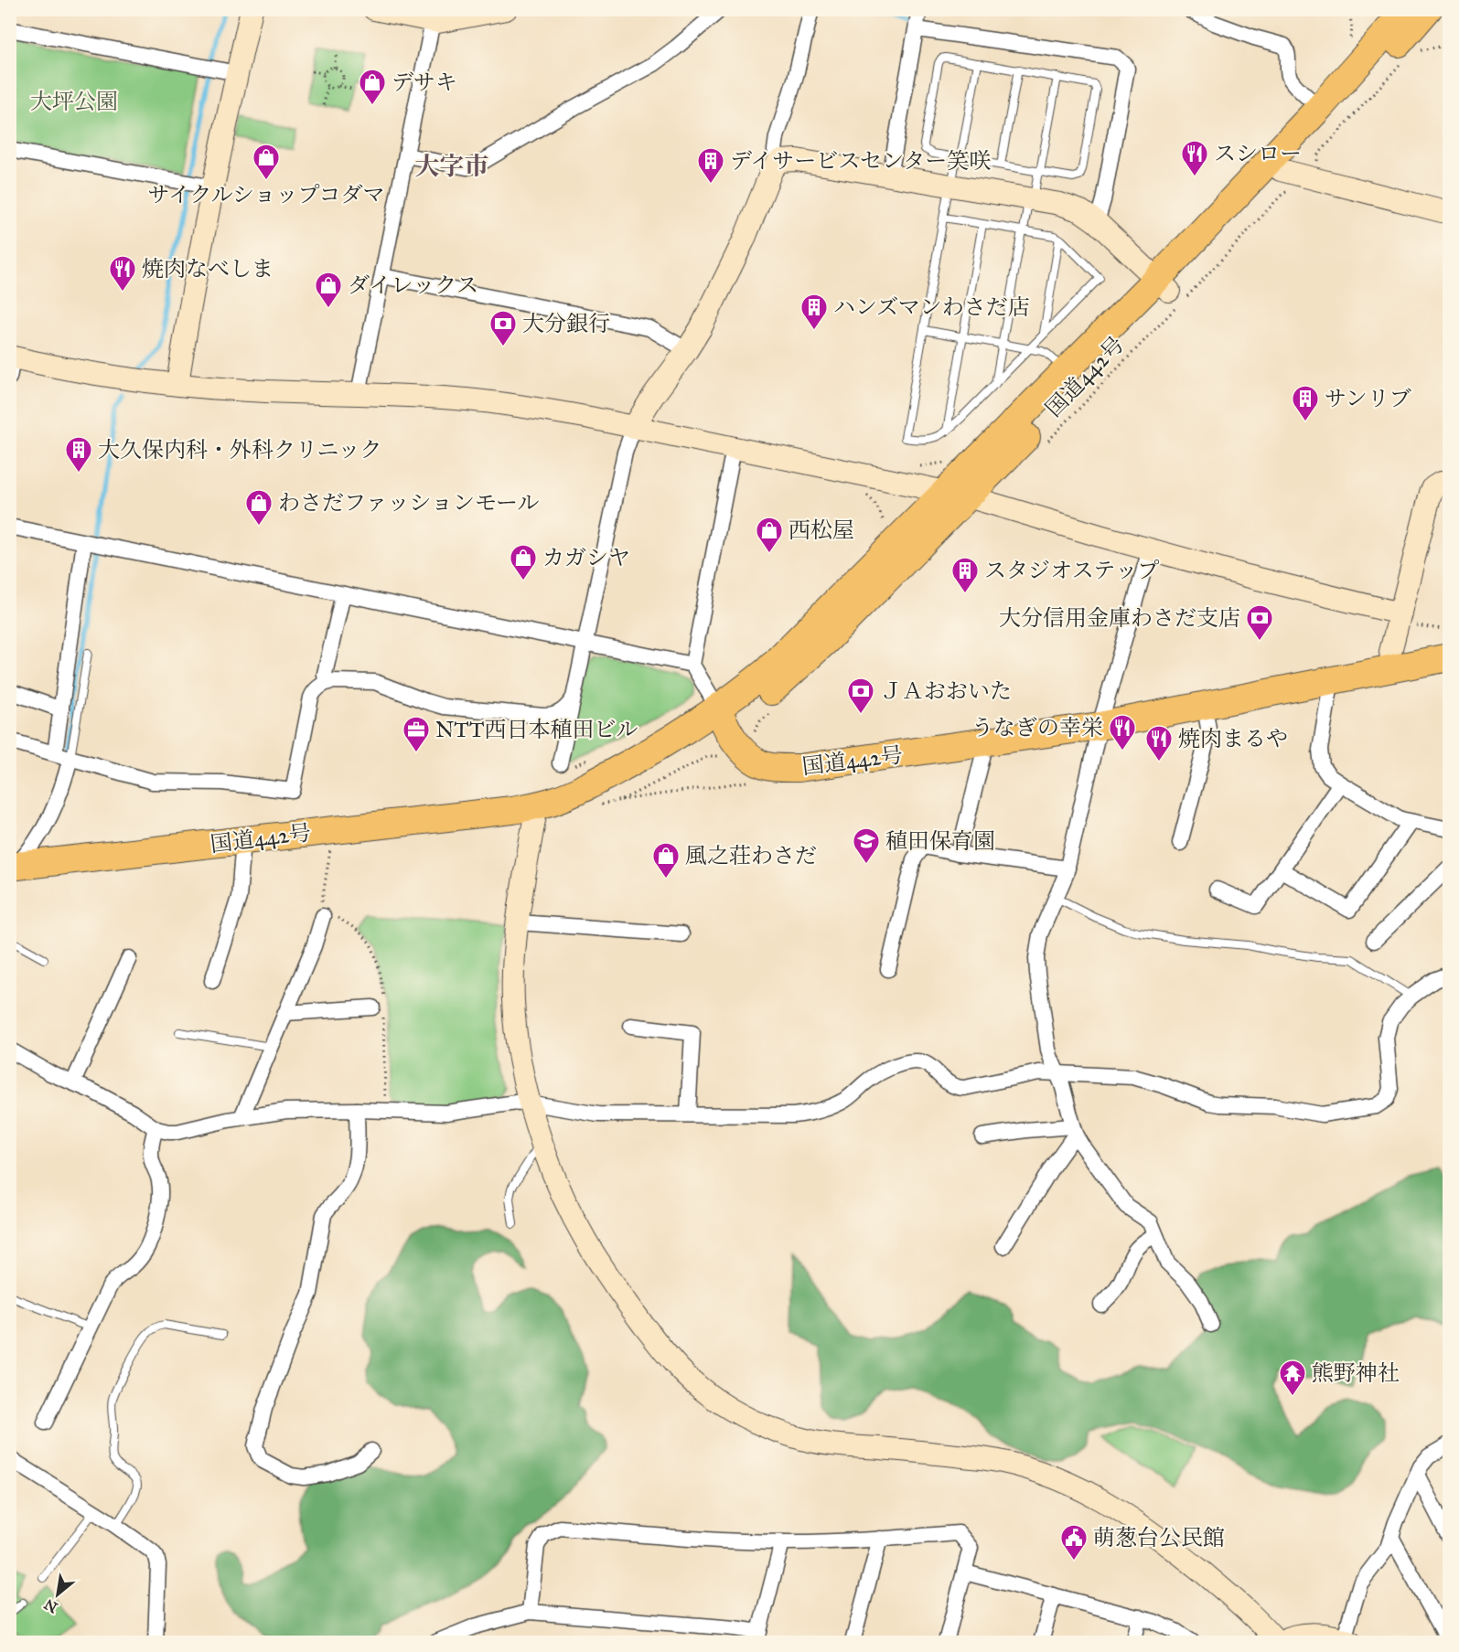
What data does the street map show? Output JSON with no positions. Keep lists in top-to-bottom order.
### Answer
{
  "streets": {
    "highway": ["国道442号"]
  },
  "districts": ["大字市"],
  "parks": ["大坪公園"],
  "places": {
    "shop": [
      "デサキ",
      "サイクルショップコダマ",
      "ダイレックス",
      "わさだファッションモール",
      "西松屋",
      "カガシヤ",
      "風之荘わさだ"
    ],
    "restaurant": [
      "スシロー",
      "焼肉なべしま",
      "うなぎの幸栄",
      "焼肉まるや"
    ],
    "building": [
      "デイサービスセンター笑咲",
      "ハンズマンわさだ店",
      "サンリブ",
      "大久保内科・外科クリニック",
      "スタジオステップ"
    ],
    "bank": ["大分銀行", "大分信用金庫わさだ支店", "ＪＡおおいた"],
    "office": ["NTT西日本稙田ビル"],
    "school or university": ["稙田保育園"],
    "temple": ["熊野神社"],
    "public building": ["萌葱台公民館"]
  },
  "north": "bottom left"
}
